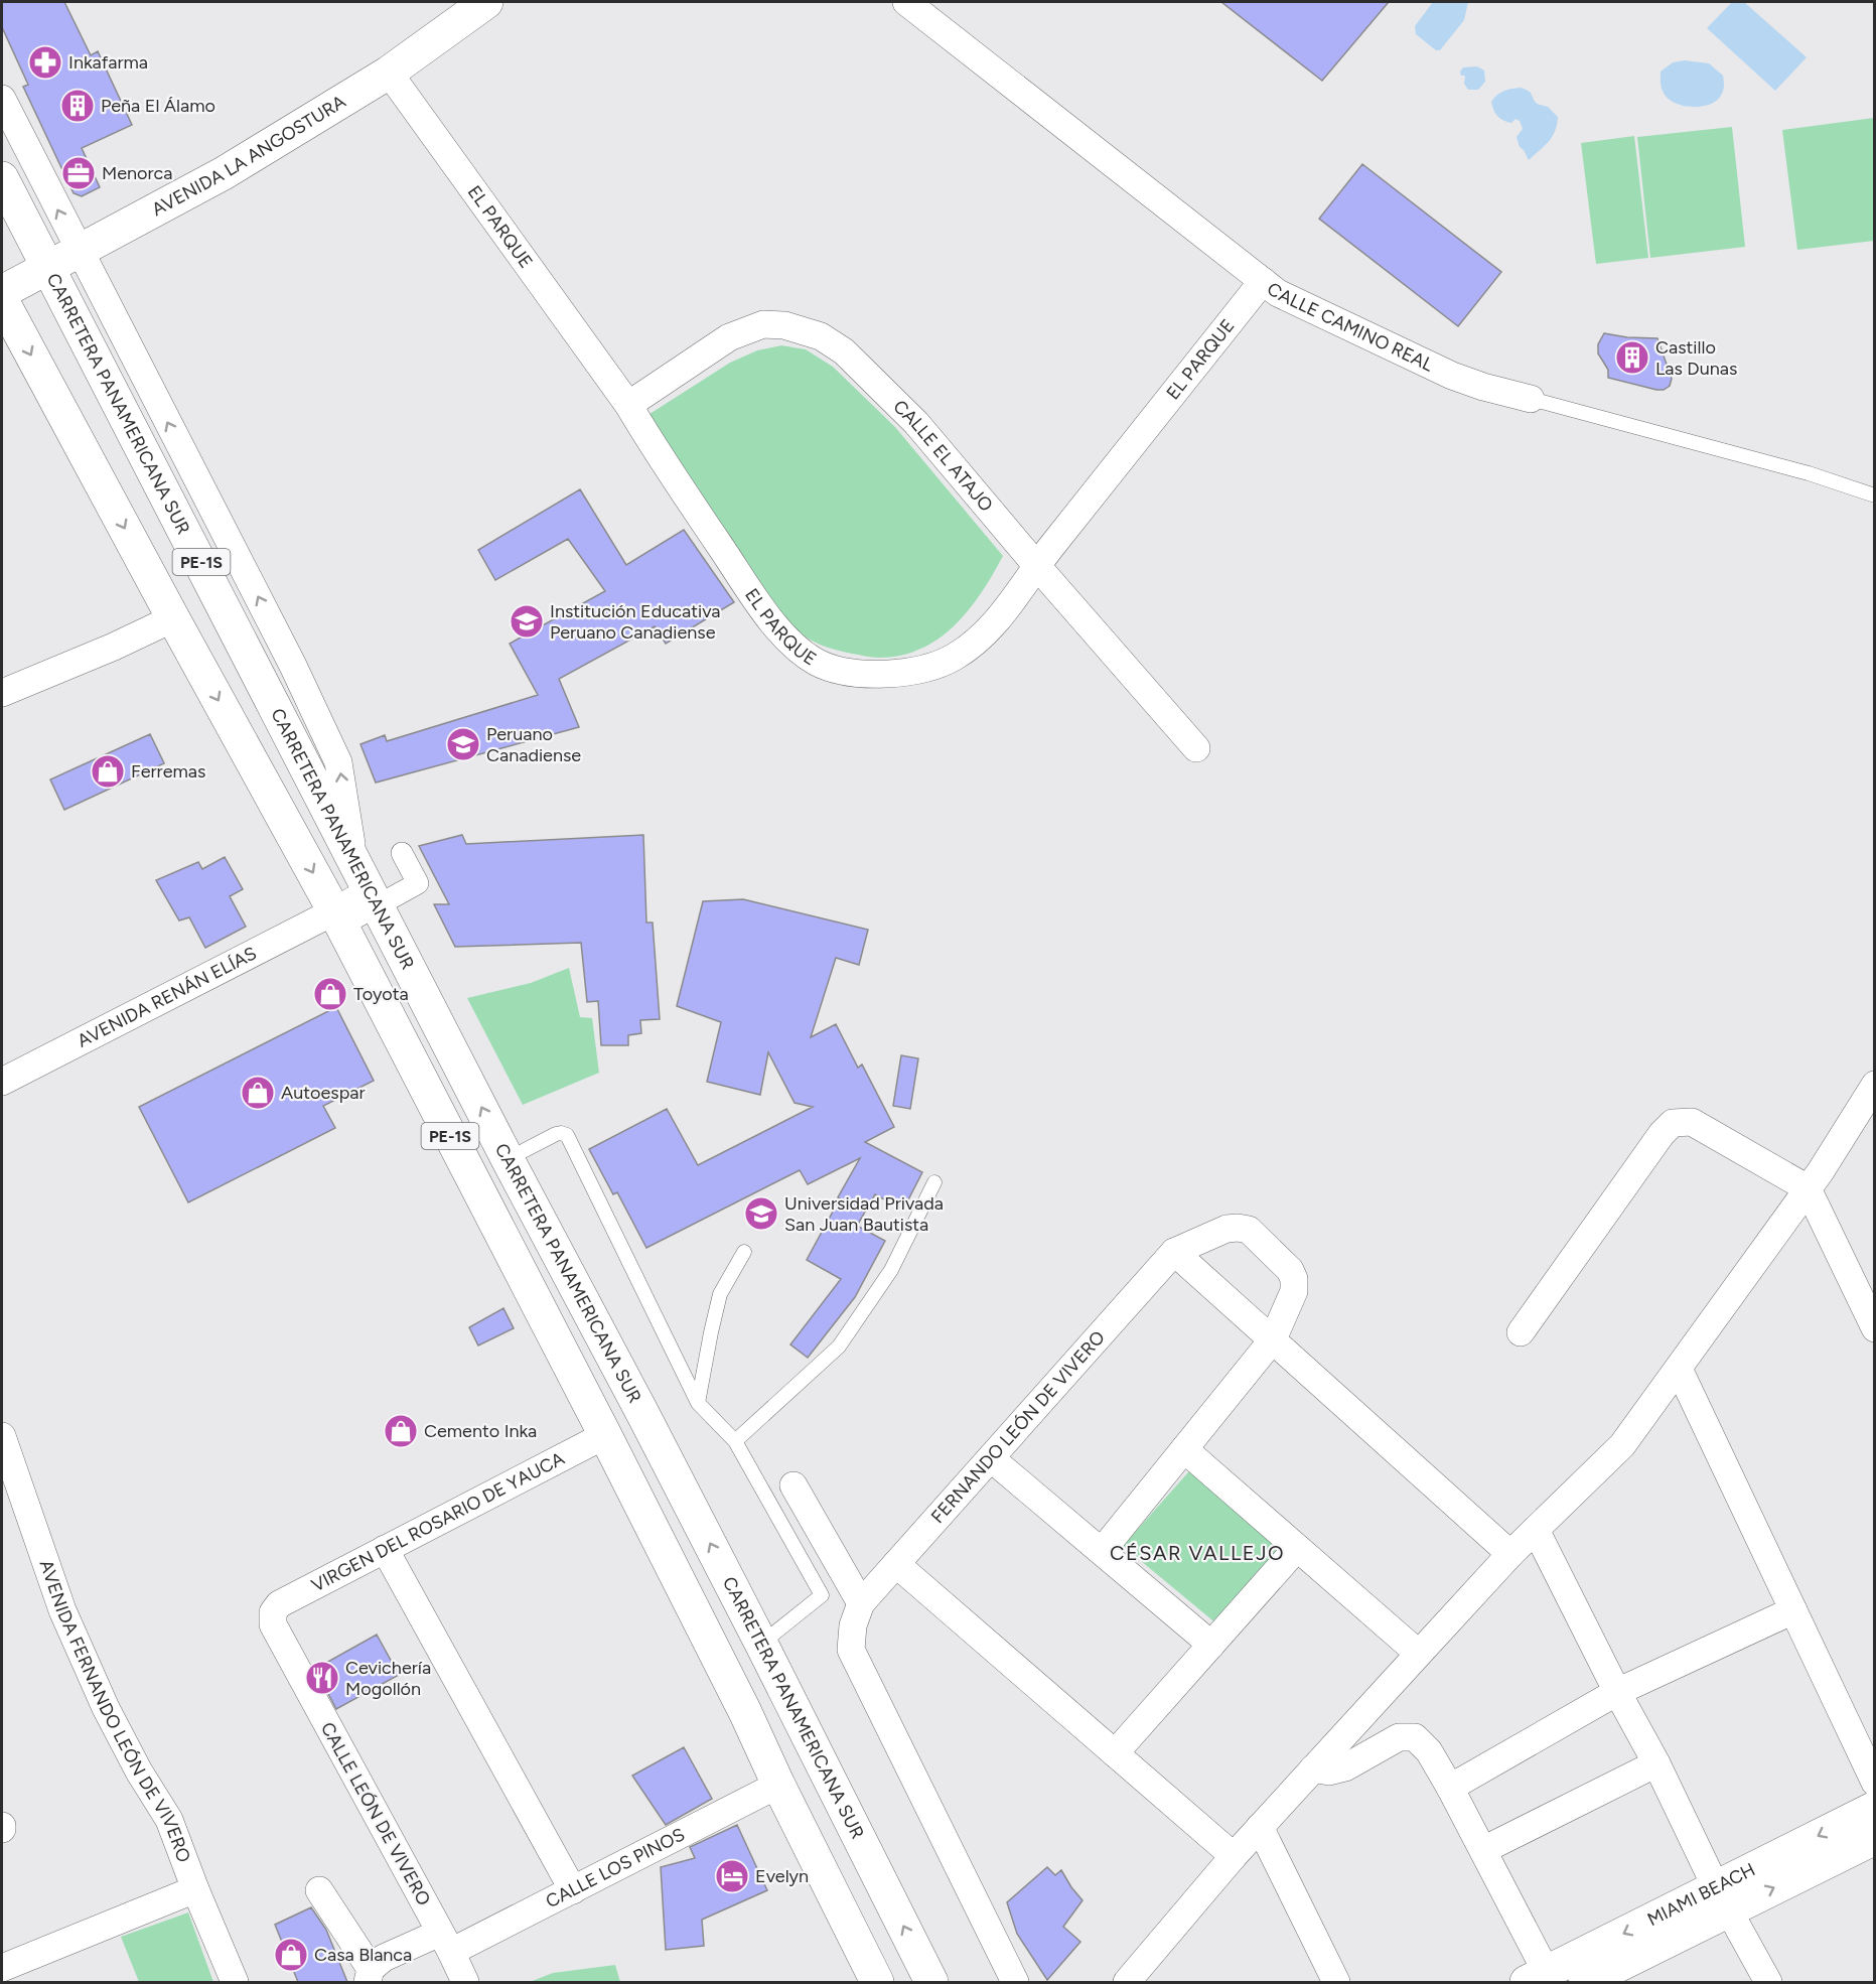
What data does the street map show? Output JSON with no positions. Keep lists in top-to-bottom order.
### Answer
{
  "streets": {
    "main road": [
      "AVENIDA LA ANGOSTURA",
      "CARRETERA PANAMERICANA SUR",
      "PE-1S",
      "MIAMI BEACH"
    ],
    "street": [
      "EL PARQUE",
      "CALLE CAMINO REAL",
      "CALLE EL ATAJO",
      "AVENIDA RENÁN ELÍAS",
      "FERNANDO LEÓN DE VIVERO",
      "VIRGEN DEL ROSARIO DE YAUCA",
      "AVENIDA FERNANDO LEÓN DE VIVERO",
      "CALLE LEÓN DE VIVERO",
      "CALLE LOS PINOS"
    ]
  },
  "crossings": [
    ["AVENIDA LA ANGOSTURA", "EL PARQUE"],
    ["AVENIDA LA ANGOSTURA", "CARRETERA PANAMERICANA SUR"],
    ["EL PARQUE", "CALLE CAMINO REAL"],
    ["EL PARQUE", "CALLE EL ATAJO"],
    ["PE-1S", "AVENIDA RENÁN ELÍAS"],
    ["PE-1S", "VIRGEN DEL ROSARIO DE YAUCA"],
    ["PE-1S", "CALLE LOS PINOS"],
    ["VIRGEN DEL ROSARIO DE YAUCA", "CALLE LEÓN DE VIVERO"],
    ["CALLE LEÓN DE VIVERO", "CALLE LOS PINOS"]
  ],
  "districts": ["CÉSAR VALLEJO"],
  "places": {
    "pharmacy": ["Inkafarma"],
    "building": ["Peña El Álamo", "Castillo Las Dunas"],
    "office": ["Menorca"],
    "school or university": ["Institución Educativa Peruano Canadiense", "Peruano Canadiense", "Universidad Privada San Juan Bautista"],
    "shop": [
      "Ferremas",
      "Toyota",
      "Autoespar",
      "Cemento Inka",
      "Casa Blanca"
    ],
    "restaurant": ["Cevichería Mogollón"],
    "hotel": ["Evelyn"]
  }
}
